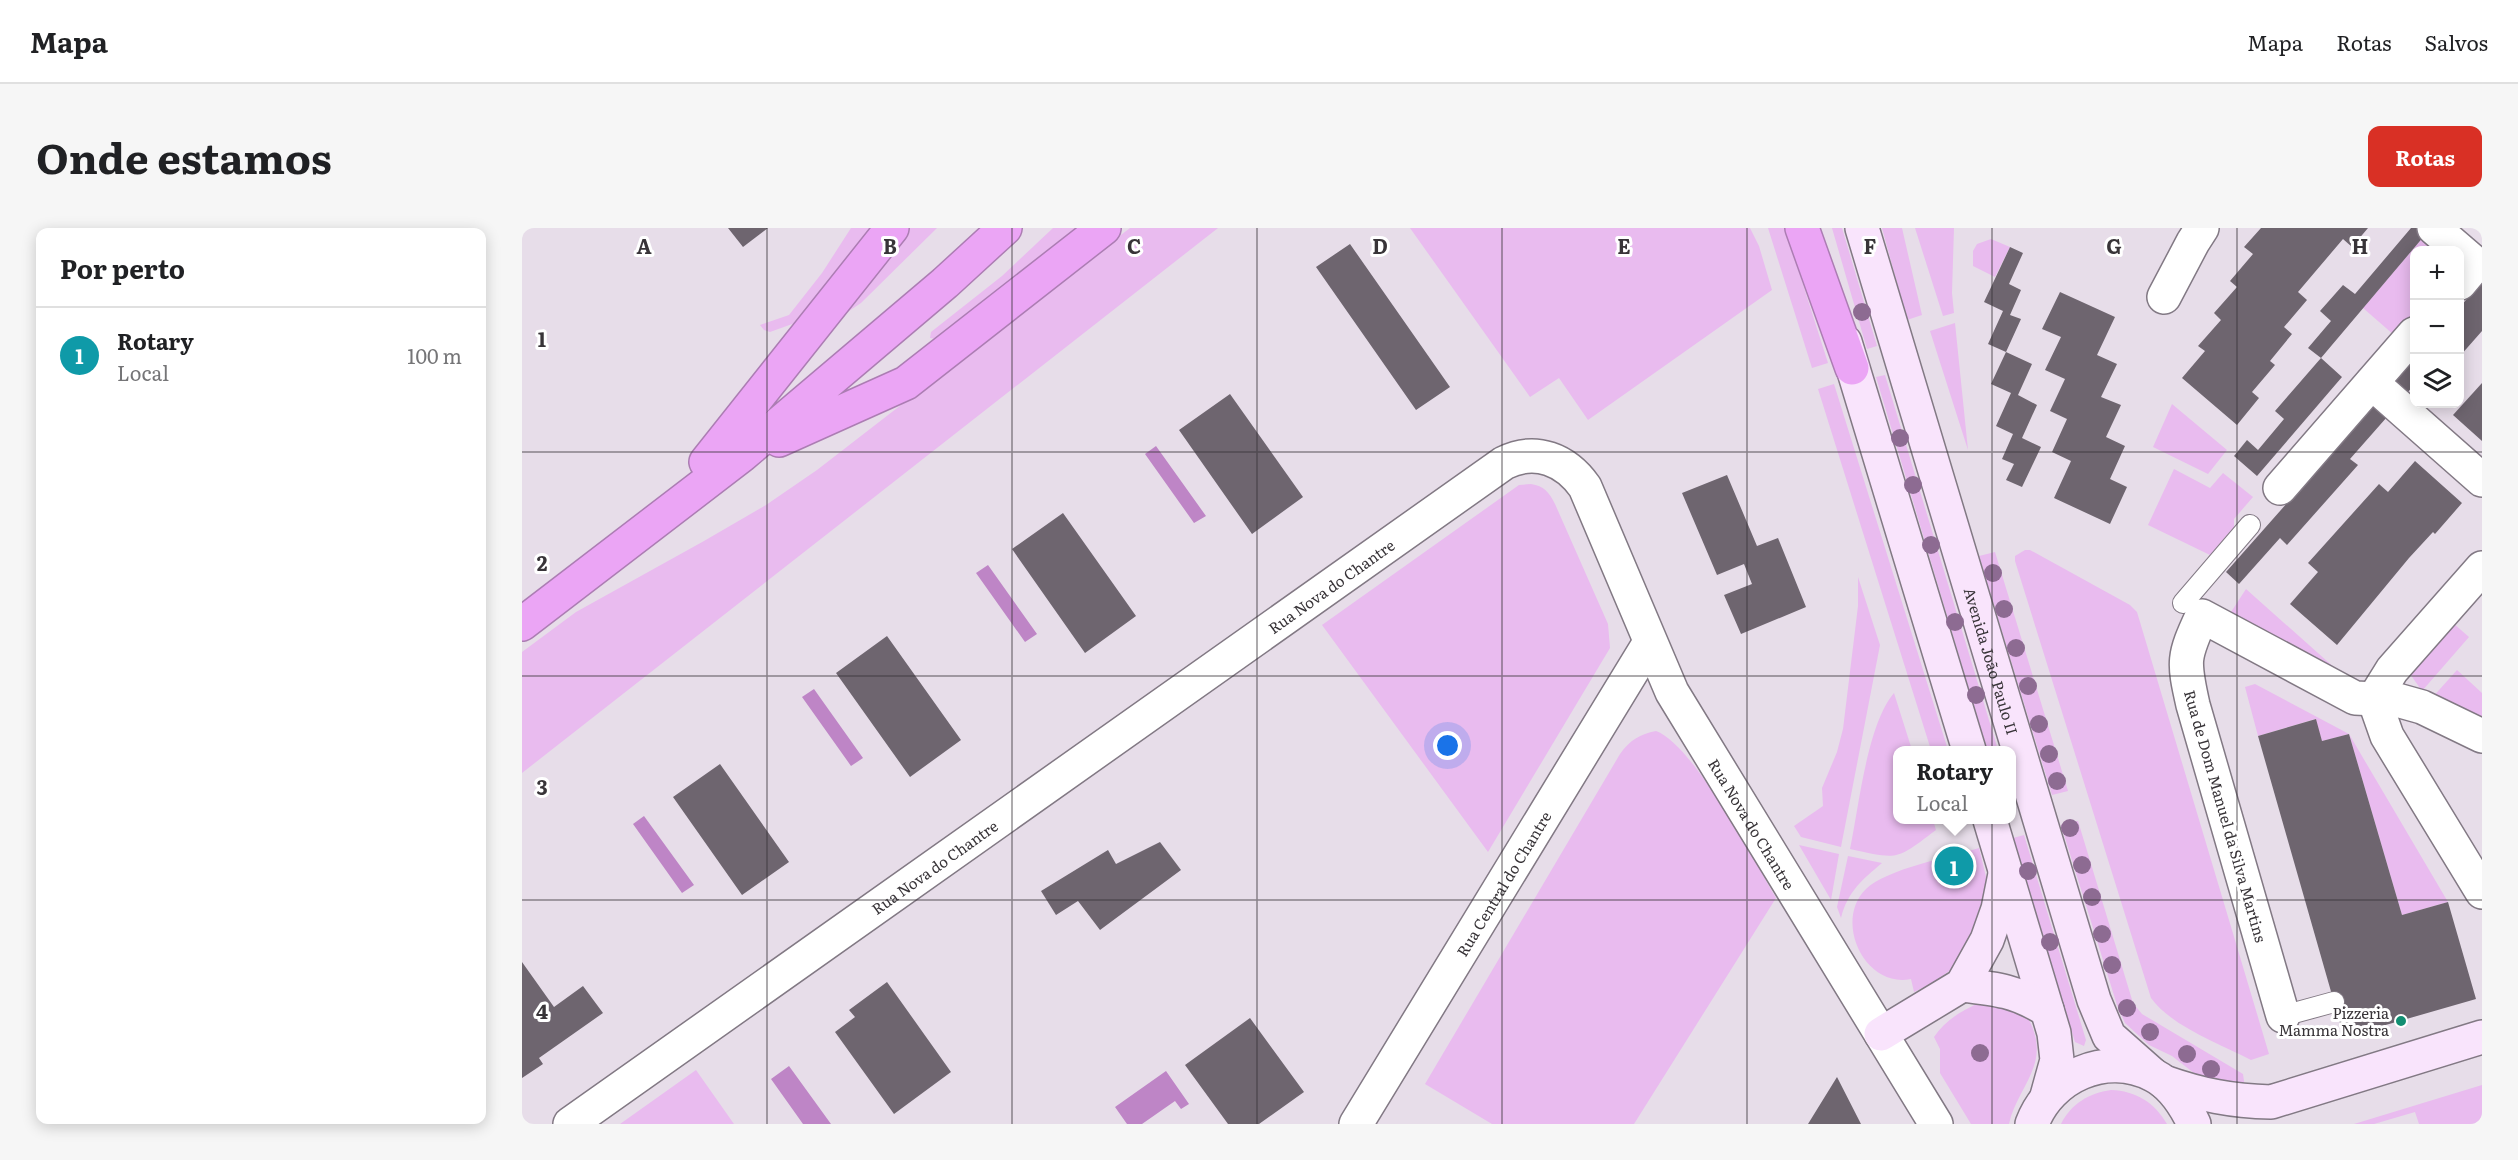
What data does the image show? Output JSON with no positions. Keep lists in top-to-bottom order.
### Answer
{
  "streets": {
    "main road": ["Avenida João Paulo II"],
    "street": ["Rua Nova do Chantre", "Rua de Dom Manuel da Silva Martins", "Rua Central do Chantre"]
  },
  "crossings": [
    ["Rua Nova do Chantre", "Rua Central do Chantre"]
  ],
  "places": ["Pizzeria Mamma Nostra"],
  "page": {
    "header": "Mapa",
    "nav": ["Mapa", "Rotas", "Salvos"],
    "title": "Onde estamos",
    "buttons": "Rotas",
    "heading": "Por perto",
    "map_buttons": ["+", "−"],
    "list": [
      {
        "mark": "1",
        "name": "Rotary",
        "note": "Local",
        "value": "100 m"
      }
    ],
    "popup": ["Rotary", "Local"],
    "pins": "1"
  },
  "grid": {
    "columns": [
      "A",
      "B",
      "C",
      "D",
      "E",
      "F",
      "G",
      "H"
    ],
    "rows": [
      "1",
      "2",
      "3",
      "4"
    ]
  }
}
